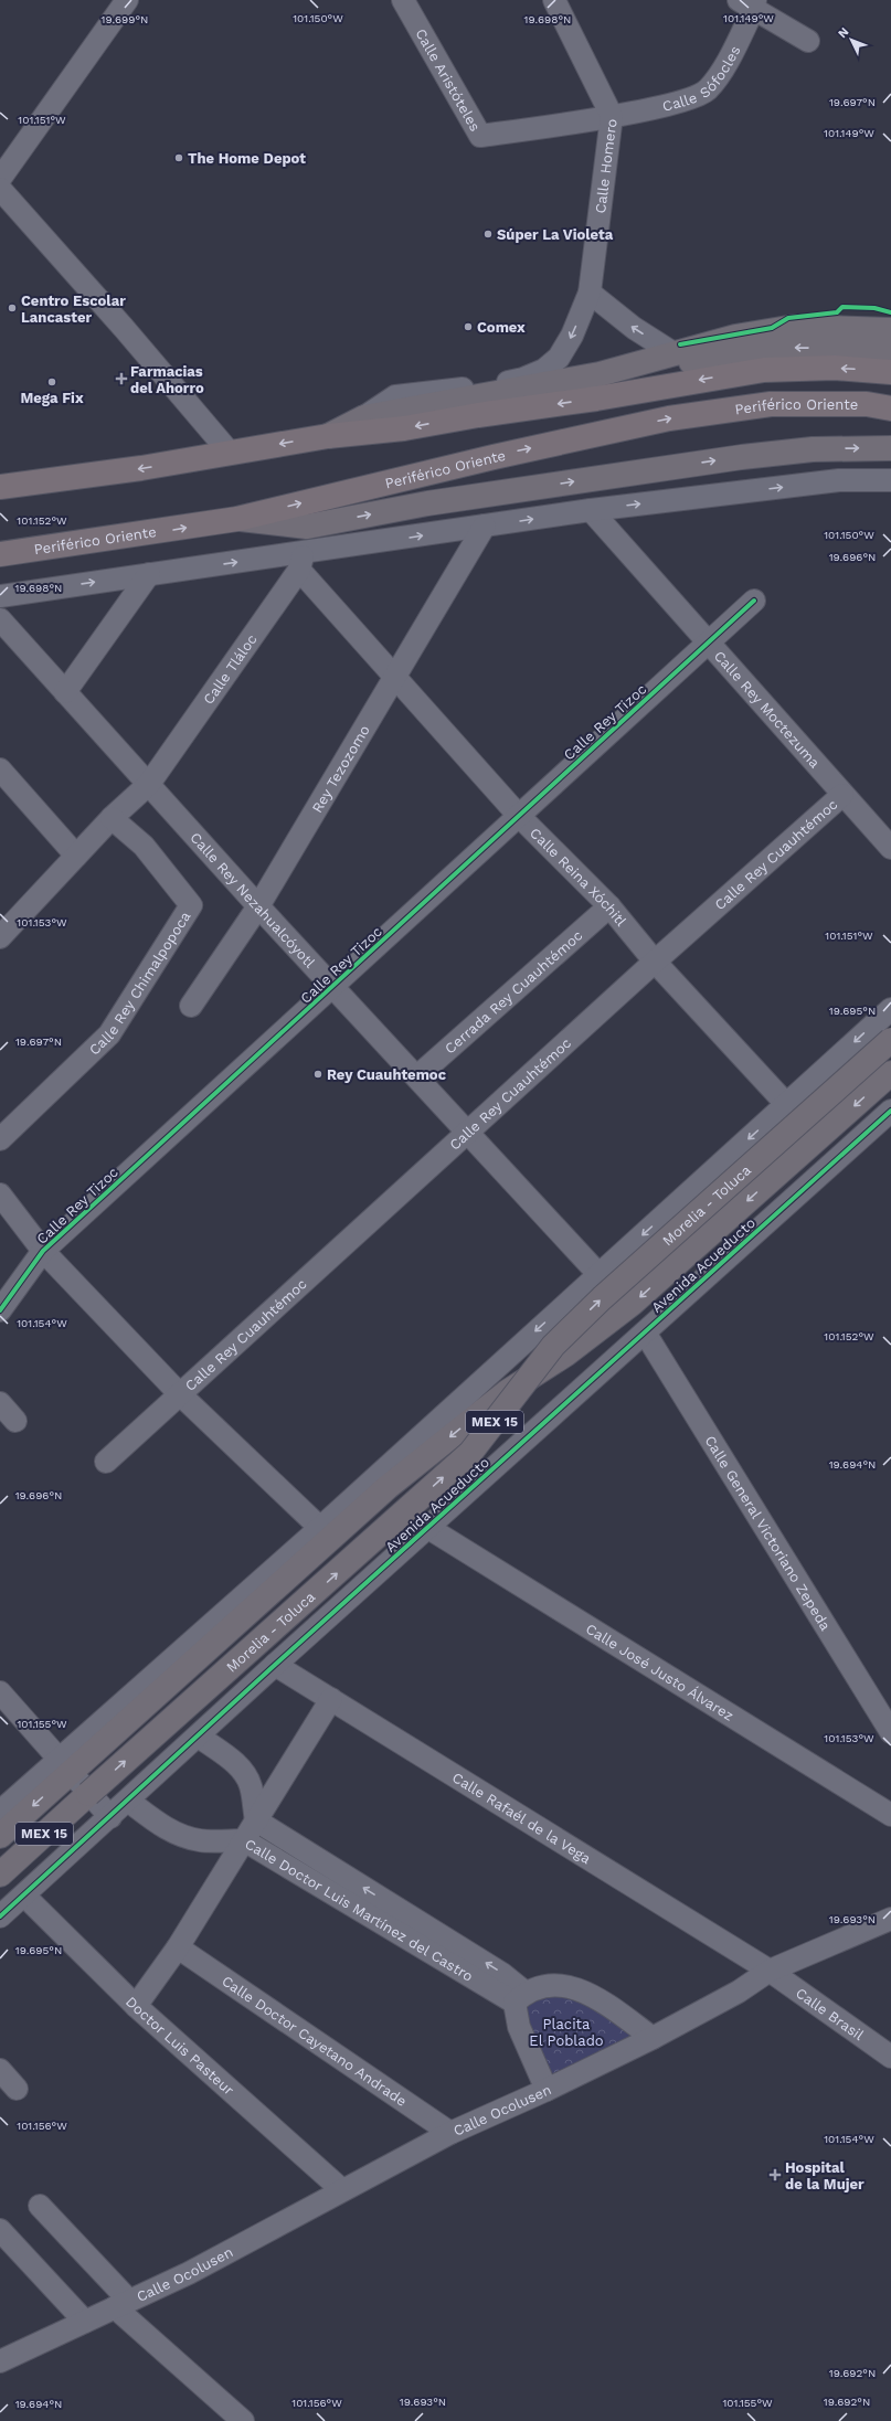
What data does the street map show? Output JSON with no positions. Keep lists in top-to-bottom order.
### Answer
{
  "streets": {
    "highway": ["Periférico Oriente"],
    "main road": ["Morelia - Toluca", "MEX 15"],
    "street": [
      "Calle Sófocles",
      "Calle Aristóteles",
      "Calle Homero",
      "Calle Tláloc",
      "Calle Rey Moctezuma",
      "Calle Rey Tizoc",
      "Rey Tezozomo",
      "Calle Rey Cuauhtémoc",
      "Calle Reina Xóchitl",
      "Calle Rey Nezahualcóyotl",
      "Calle Rey Chimalpopoca",
      "Cerrada Rey Cuauhtémoc",
      "Avenida Acueducto",
      "Calle General Victoriano Zepeda",
      "Calle José Justo Álvarez",
      "Calle Rafaél de la Vega",
      "Calle Doctor Luis Martínez del Castro",
      "Calle Brasil",
      "Calle Doctor Cayetano Andrade",
      "Doctor Luis Pasteur",
      "Calle Ocolusen"
    ]
  },
  "crossings": [
    ["Calle Sófocles", "Calle Aristóteles"],
    ["Calle Sófocles", "Calle Homero"],
    ["Calle Aristóteles", "Calle Homero"],
    ["Calle Tláloc", "Calle Reina Xóchitl"],
    ["Calle Tláloc", "Calle Rey Nezahualcóyotl"],
    ["Calle Tláloc", "Calle Rey Chimalpopoca"],
    ["Calle Rey Moctezuma", "Calle Rey Tizoc"],
    ["Calle Rey Moctezuma", "Calle Rey Cuauhtémoc"],
    ["Calle Rey Tizoc", "Calle Reina Xóchitl"],
    ["Calle Rey Tizoc", "Calle Rey Nezahualcóyotl"],
    ["Rey Tezozomo", "Calle Reina Xóchitl"],
    ["Rey Tezozomo", "Calle Rey Nezahualcóyotl"],
    ["Calle Rey Cuauhtémoc", "Calle Reina Xóchitl"],
    ["Calle Rey Cuauhtémoc", "Calle Rey Nezahualcóyotl"],
    ["Calle Reina Xóchitl", "Cerrada Rey Cuauhtémoc"],
    ["Calle Rey Nezahualcóyotl", "Cerrada Rey Cuauhtémoc"],
    ["Avenida Acueducto", "Calle General Victoriano Zepeda"],
    ["Avenida Acueducto", "Calle José Justo Álvarez"],
    ["Avenida Acueducto", "Calle Rafaél de la Vega"],
    ["Avenida Acueducto", "Calle Doctor Luis Martínez del Castro"],
    ["Avenida Acueducto", "Doctor Luis Pasteur"],
    ["Calle Rafaél de la Vega", "Calle Brasil"],
    ["Calle Rafaél de la Vega", "Calle Ocolusen"],
    ["Calle Brasil", "Calle Ocolusen"],
    ["Calle Doctor Cayetano Andrade", "Calle Ocolusen"],
    ["Doctor Luis Pasteur", "Calle Ocolusen"]
  ],
  "parks": ["Placita El Poblado"],
  "places": {
    "other": [
      "The Home Depot",
      "Súper La Violeta",
      "Centro Escolar Lancaster",
      "Comex",
      "Mega Fix",
      "Rey Cuauhtemoc"
    ],
    "health": ["Farmacias del Ahorro", "Hospital de la Mujer"]
  },
  "north": "top left",
  "coordinates": [
    "101.150°W",
    "101.149°W",
    "19.699°N",
    "19.698°N",
    "19.697°N",
    "101.151°W",
    "101.152°W",
    "19.696°N",
    "101.153°W",
    "19.695°N",
    "101.154°W",
    "19.694°N",
    "101.155°W",
    "19.693°N",
    "101.156°W",
    "19.692°N"
  ]
}
